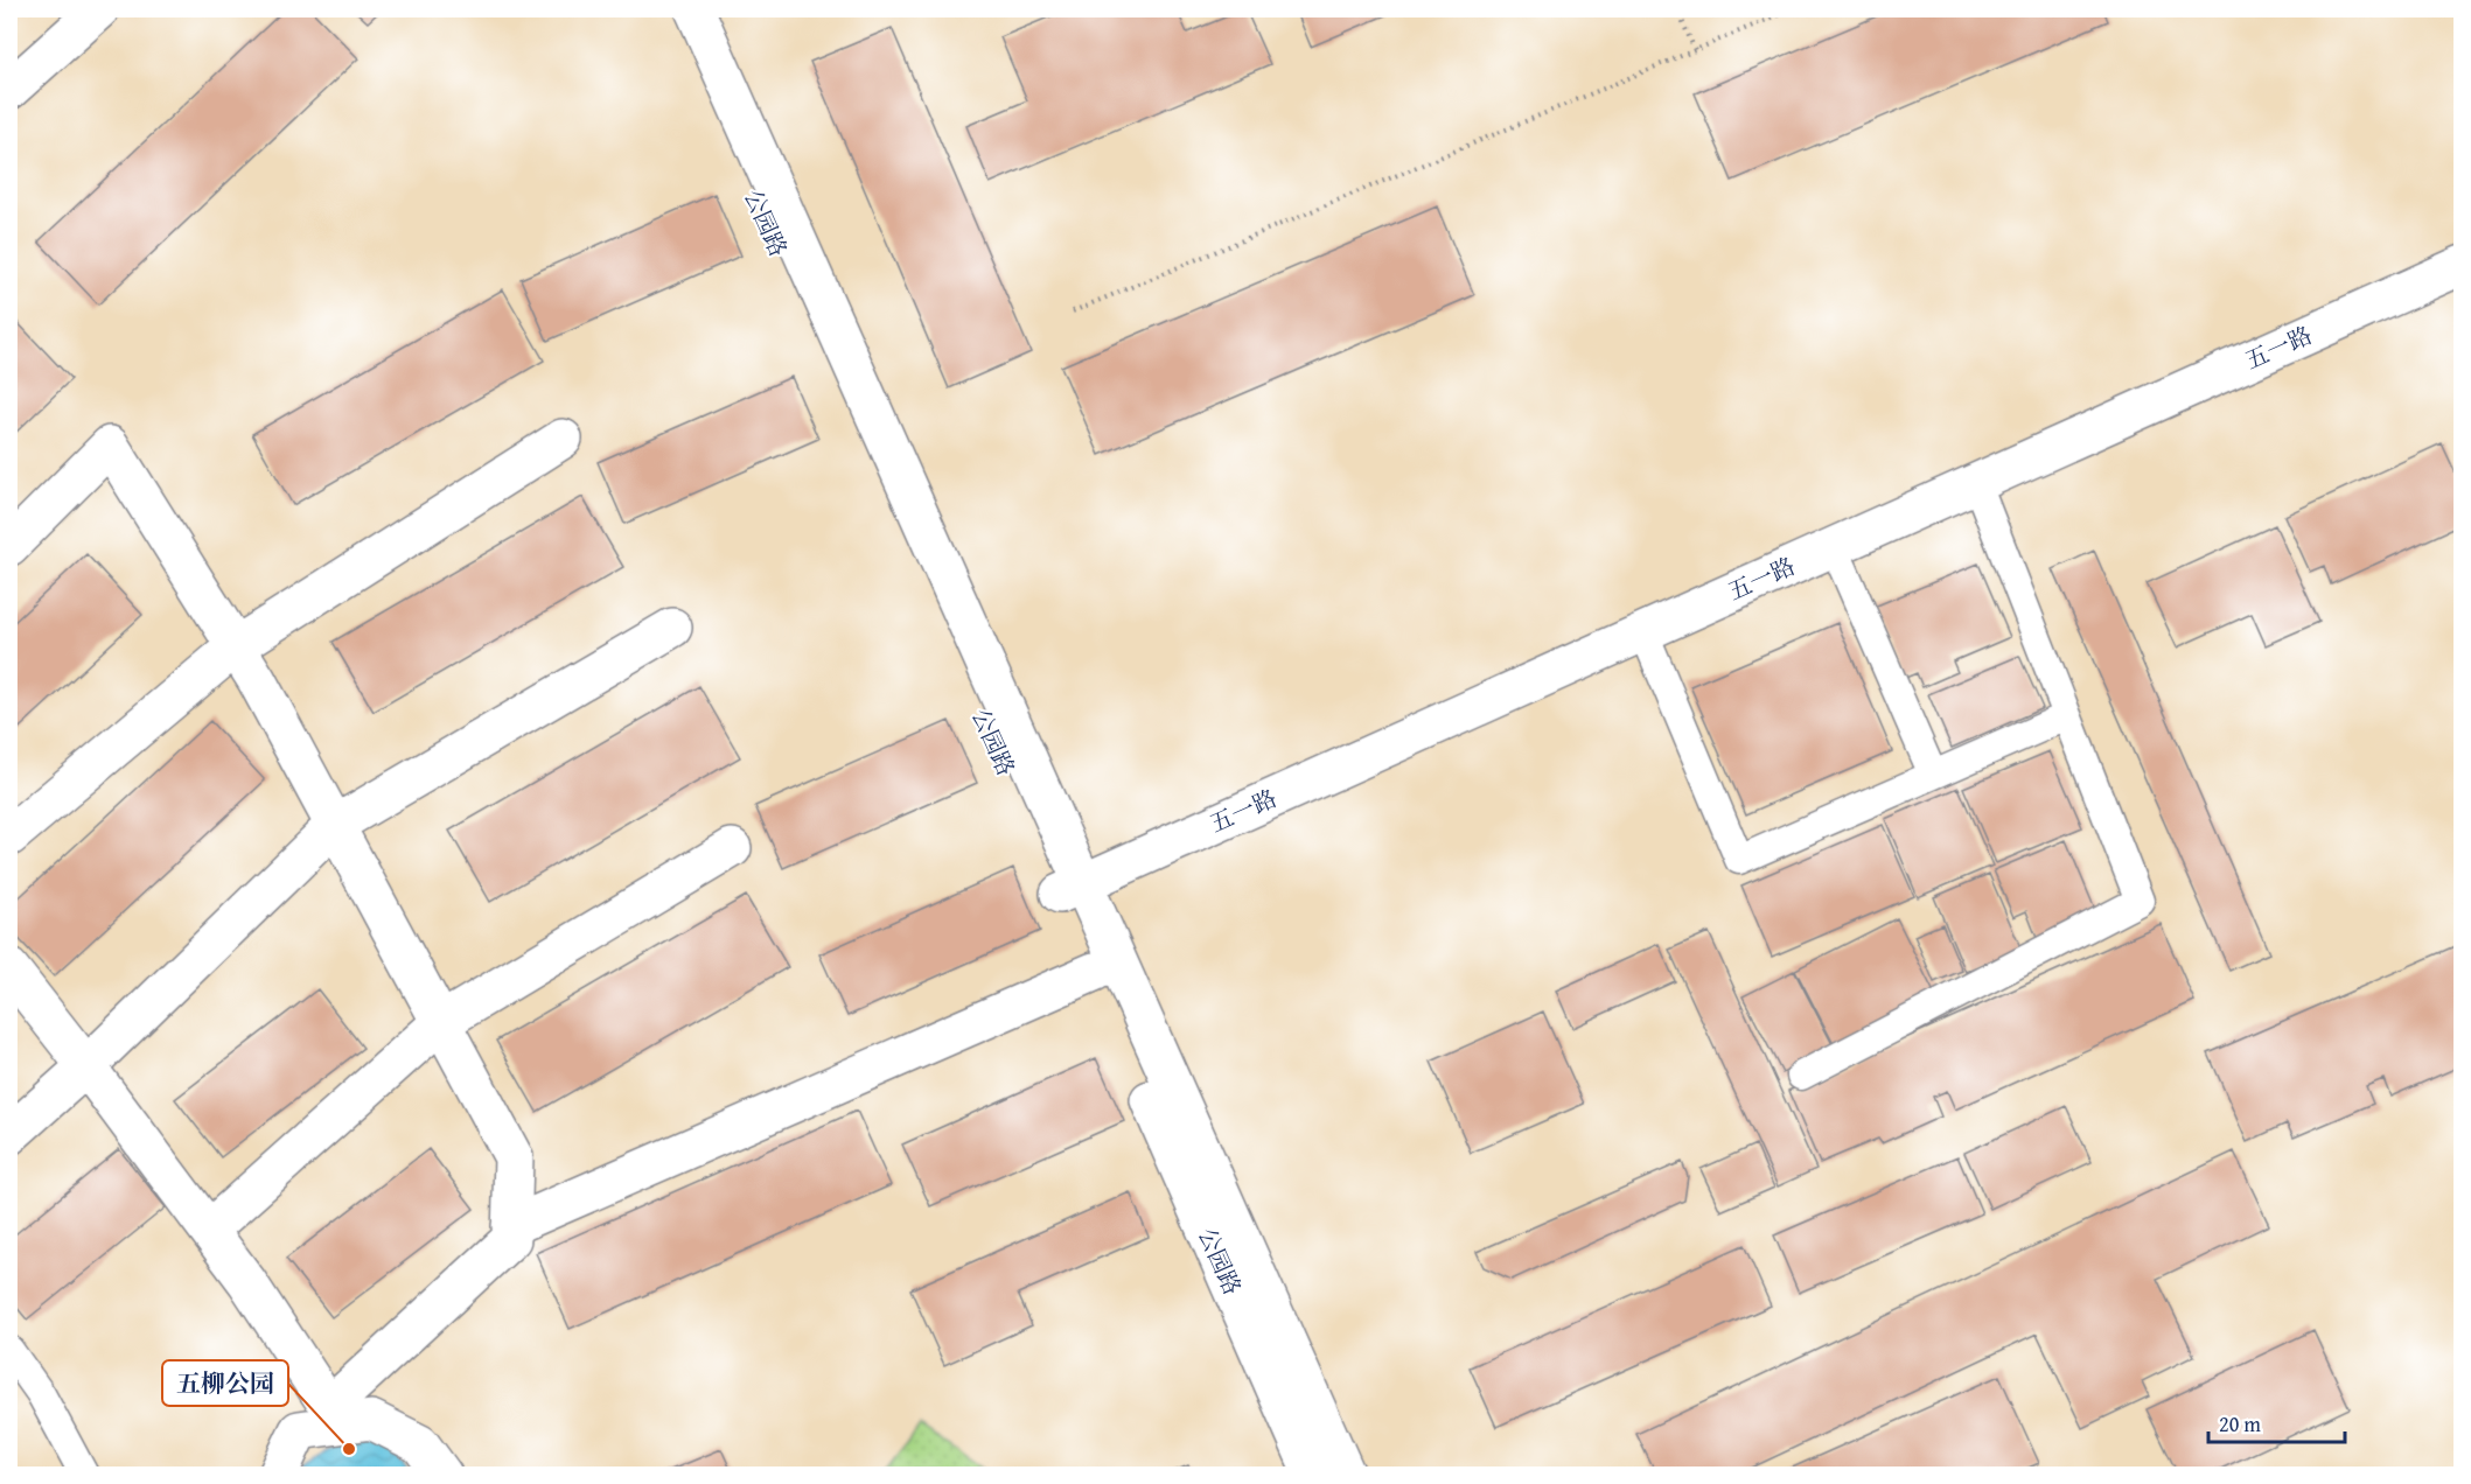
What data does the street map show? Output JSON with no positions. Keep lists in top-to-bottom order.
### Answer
{
  "streets": {
    "street": ["公园路", "五一路"]
  },
  "crossings": [
    ["公园路", "五一路"]
  ],
  "places": ["五柳公园"],
  "scale_bar": "20 m"
}
